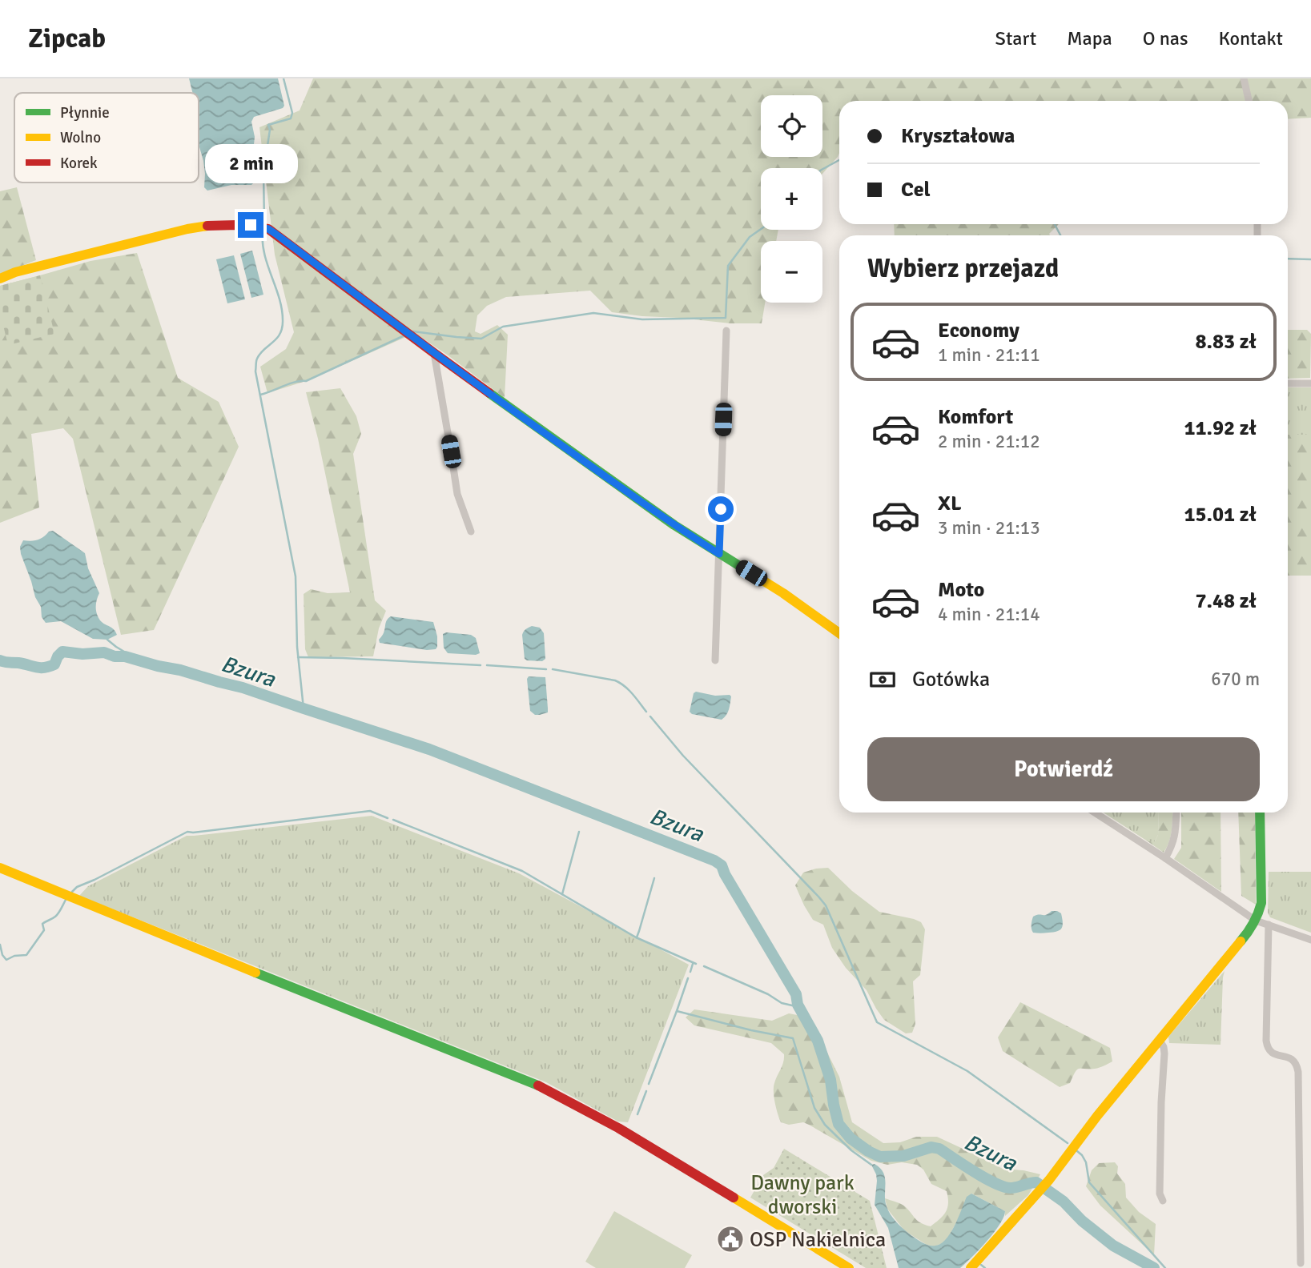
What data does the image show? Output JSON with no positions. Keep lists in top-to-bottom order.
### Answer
{
  "water": ["Bzura"],
  "parks": ["Dawny park dworski"],
  "places": {
    "public building": ["OSP Nakielnica"]
  },
  "legend": ["Płynnie", "Wolno", "Korek"],
  "page": {
    "header": "Zipcab",
    "nav": [
      "Start",
      "Mapa",
      "O nas",
      "Kontakt"
    ],
    "map_buttons": ["+", "−"],
    "banner": ["Kryształowa", "Cel"],
    "bubble": "2 min",
    "heading": "Wybierz przejazd",
    "list": [
      {
        "name": "Economy",
        "note": "1 min · 21:11",
        "value": "8.83 zł"
      },
      {
        "name": "Komfort",
        "note": "2 min · 21:12",
        "value": "11.92 zł"
      },
      {
        "name": "XL",
        "note": "3 min · 21:13",
        "value": "15.01 zł"
      },
      {
        "name": "Moto",
        "note": "4 min · 21:14",
        "value": "7.48 zł"
      }
    ],
    "pay": ["Gotówka", "670 m"],
    "buttons": "Potwierdź"
  }
}
